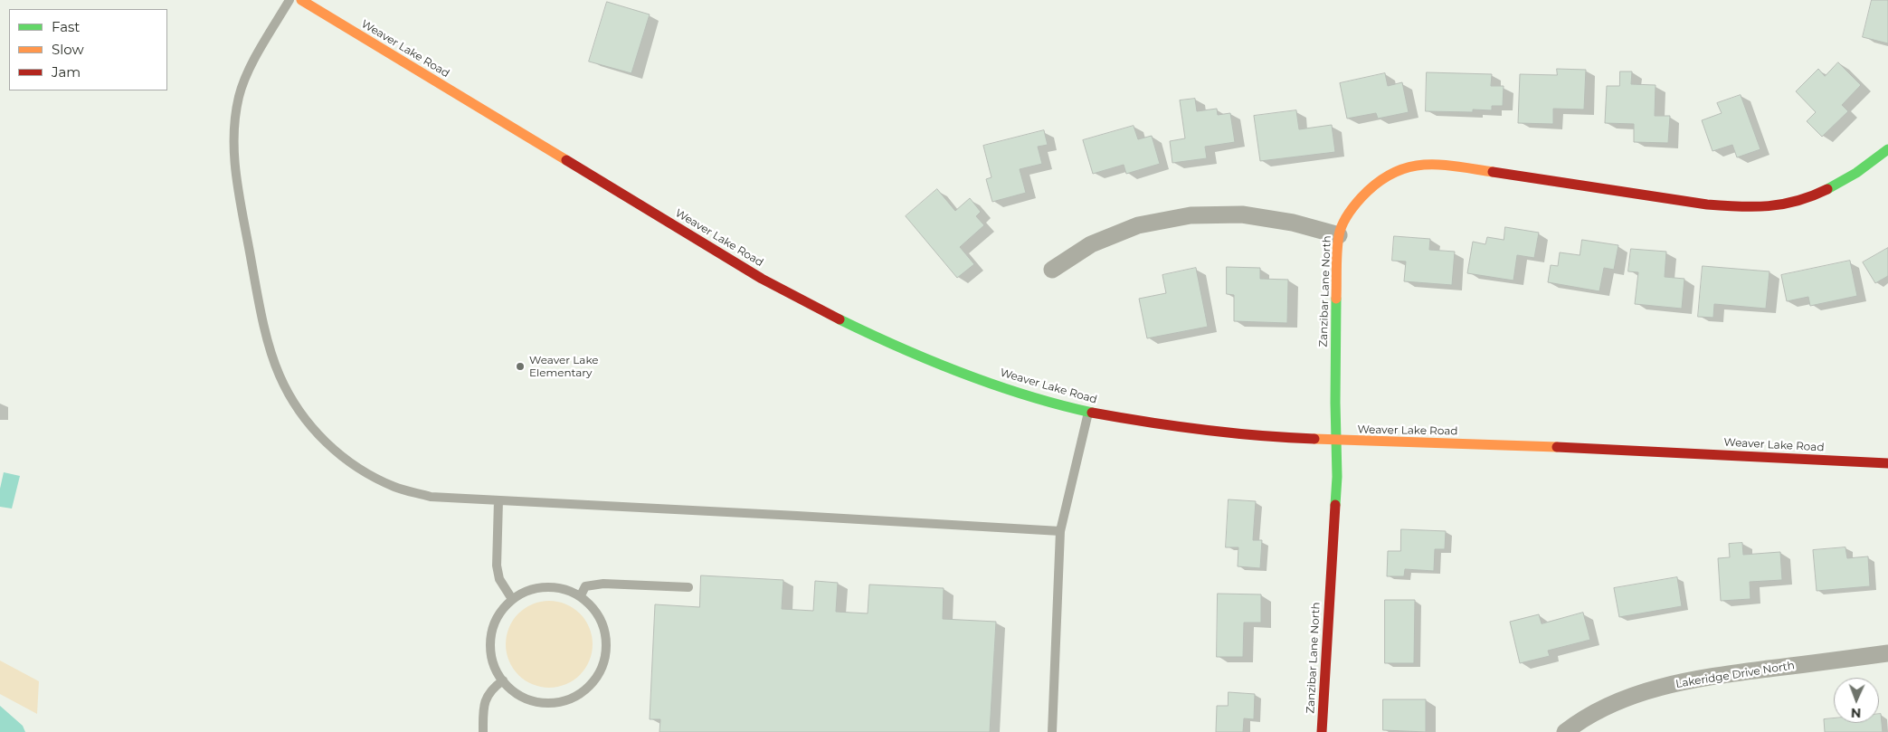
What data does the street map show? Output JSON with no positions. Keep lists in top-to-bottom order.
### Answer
{
  "streets": {
    "main road": ["Weaver Lake Road", "Zanzibar Lane North"],
    "street": ["Lakeridge Drive North"]
  },
  "crossings": [
    ["Weaver Lake Road", "Zanzibar Lane North"]
  ],
  "places": ["Weaver Lake Elementary"],
  "legend": ["Fast", "Slow", "Jam"],
  "north": "bottom"
}
